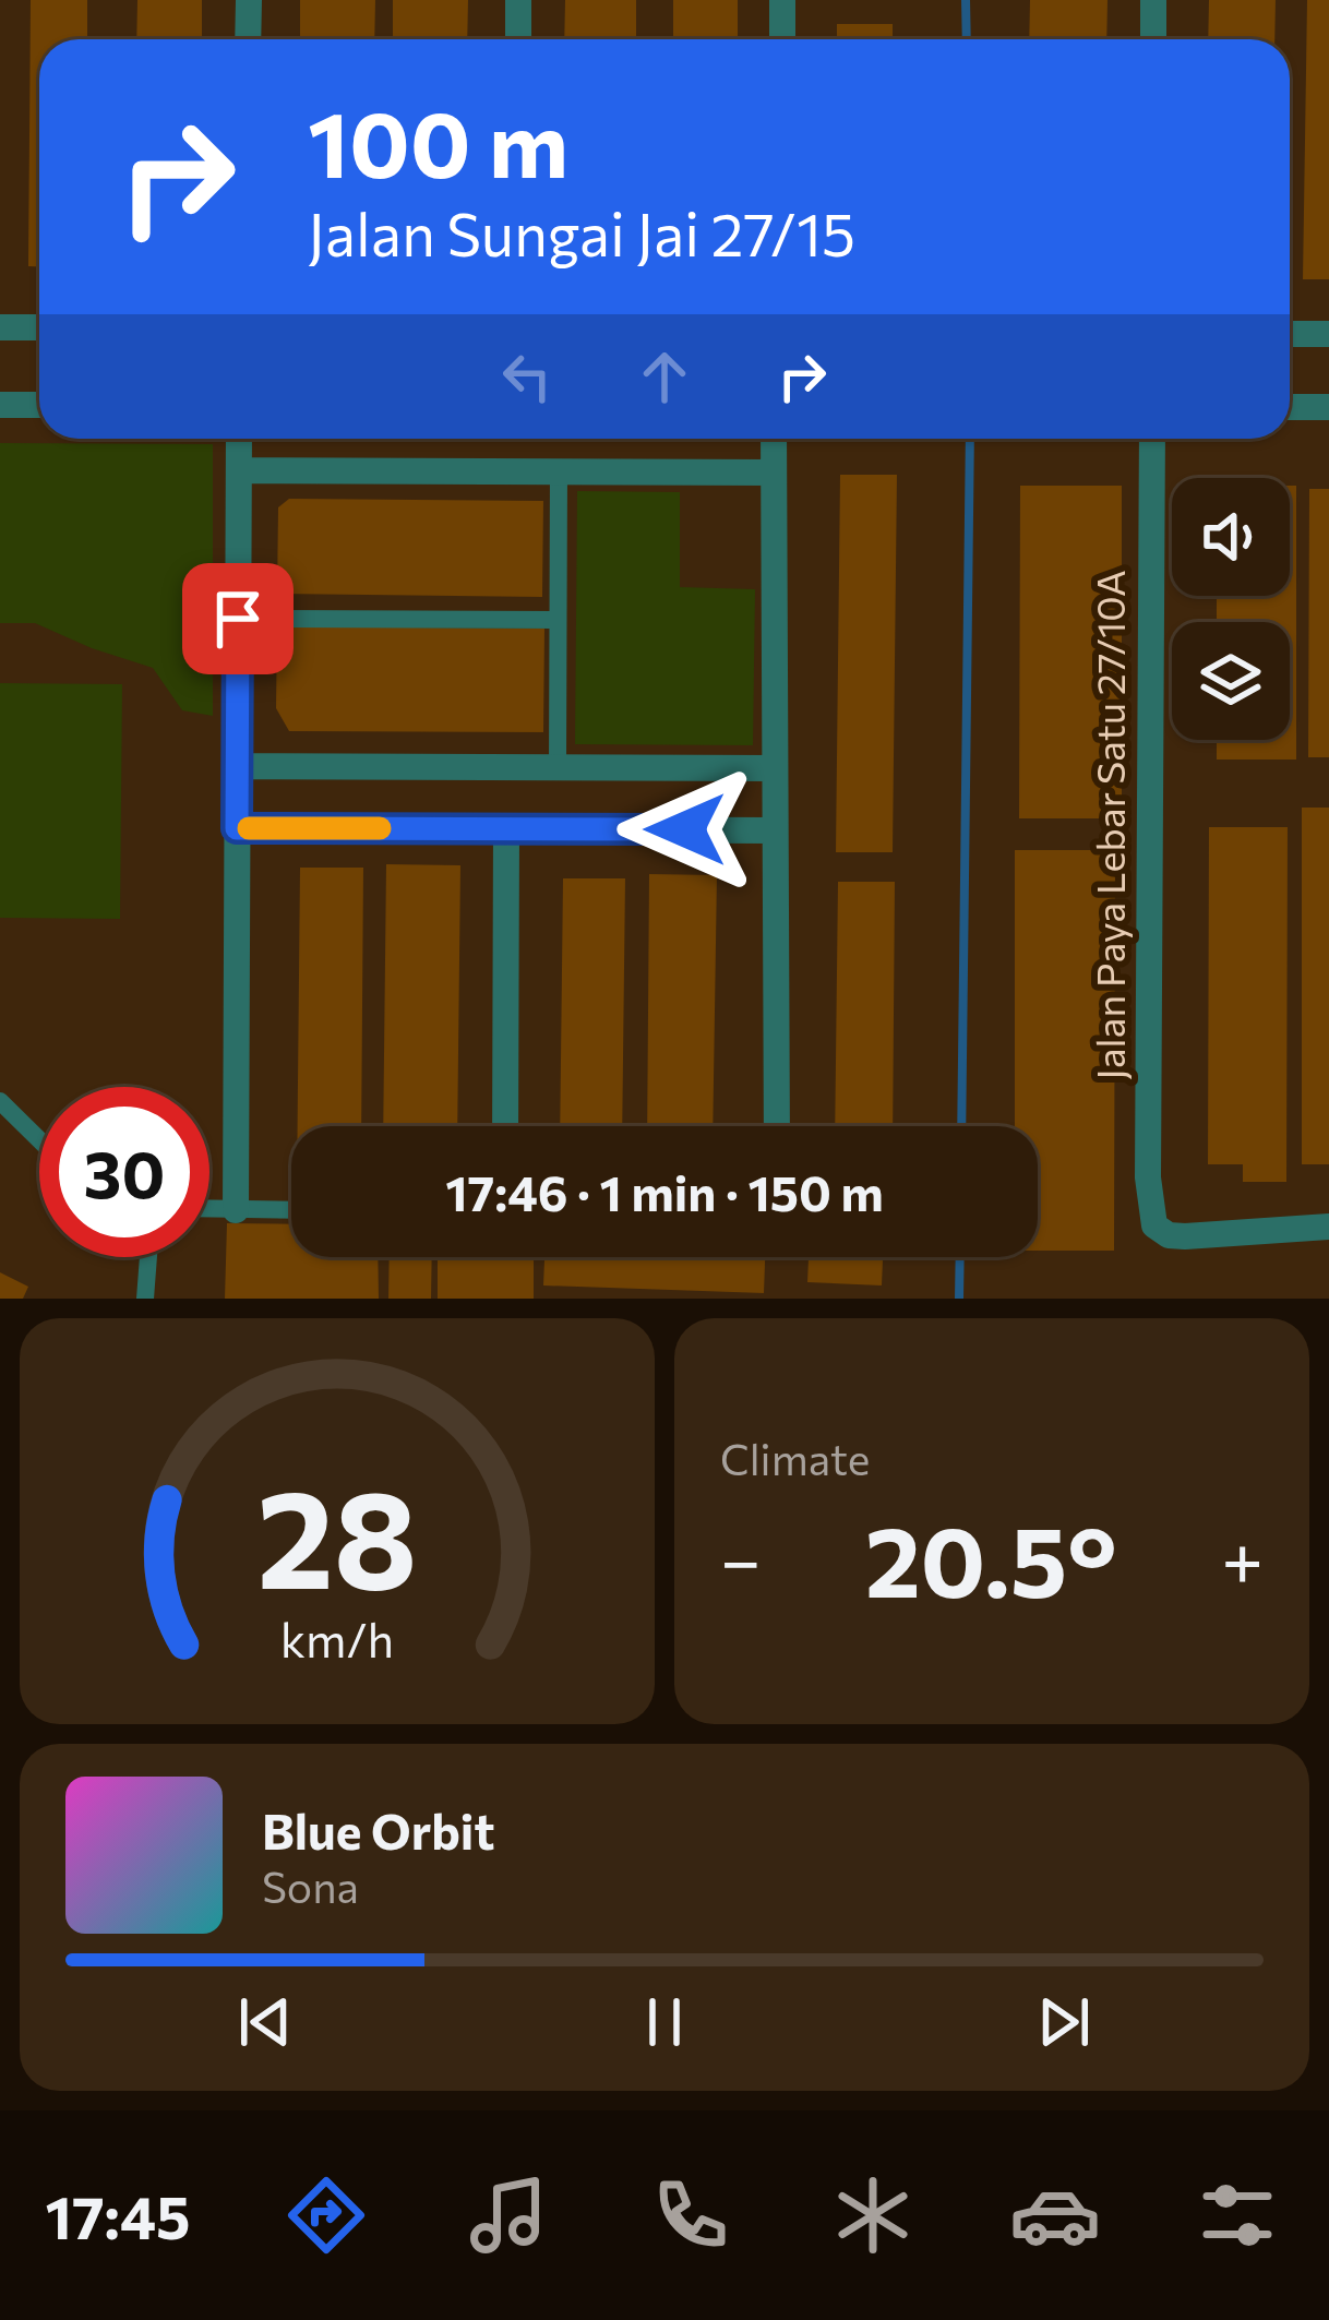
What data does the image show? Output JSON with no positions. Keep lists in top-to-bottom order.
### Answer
{
  "streets": {
    "street": ["Jalan Paya Lebar Satu 27/10A"]
  },
  "page": {
    "turn": ["100 m", "Jalan Sungai Jai 27/15"],
    "limit": "30",
    "trip": "17:46 · 1 min · 150 m",
    "tile": "Climate",
    "heat": ["−", "20.5°", "+"],
    "song": ["Blue Orbit", "Sona"],
    "tabs": "17:45",
    "gauge": ["28", "km/h"]
  }
}
